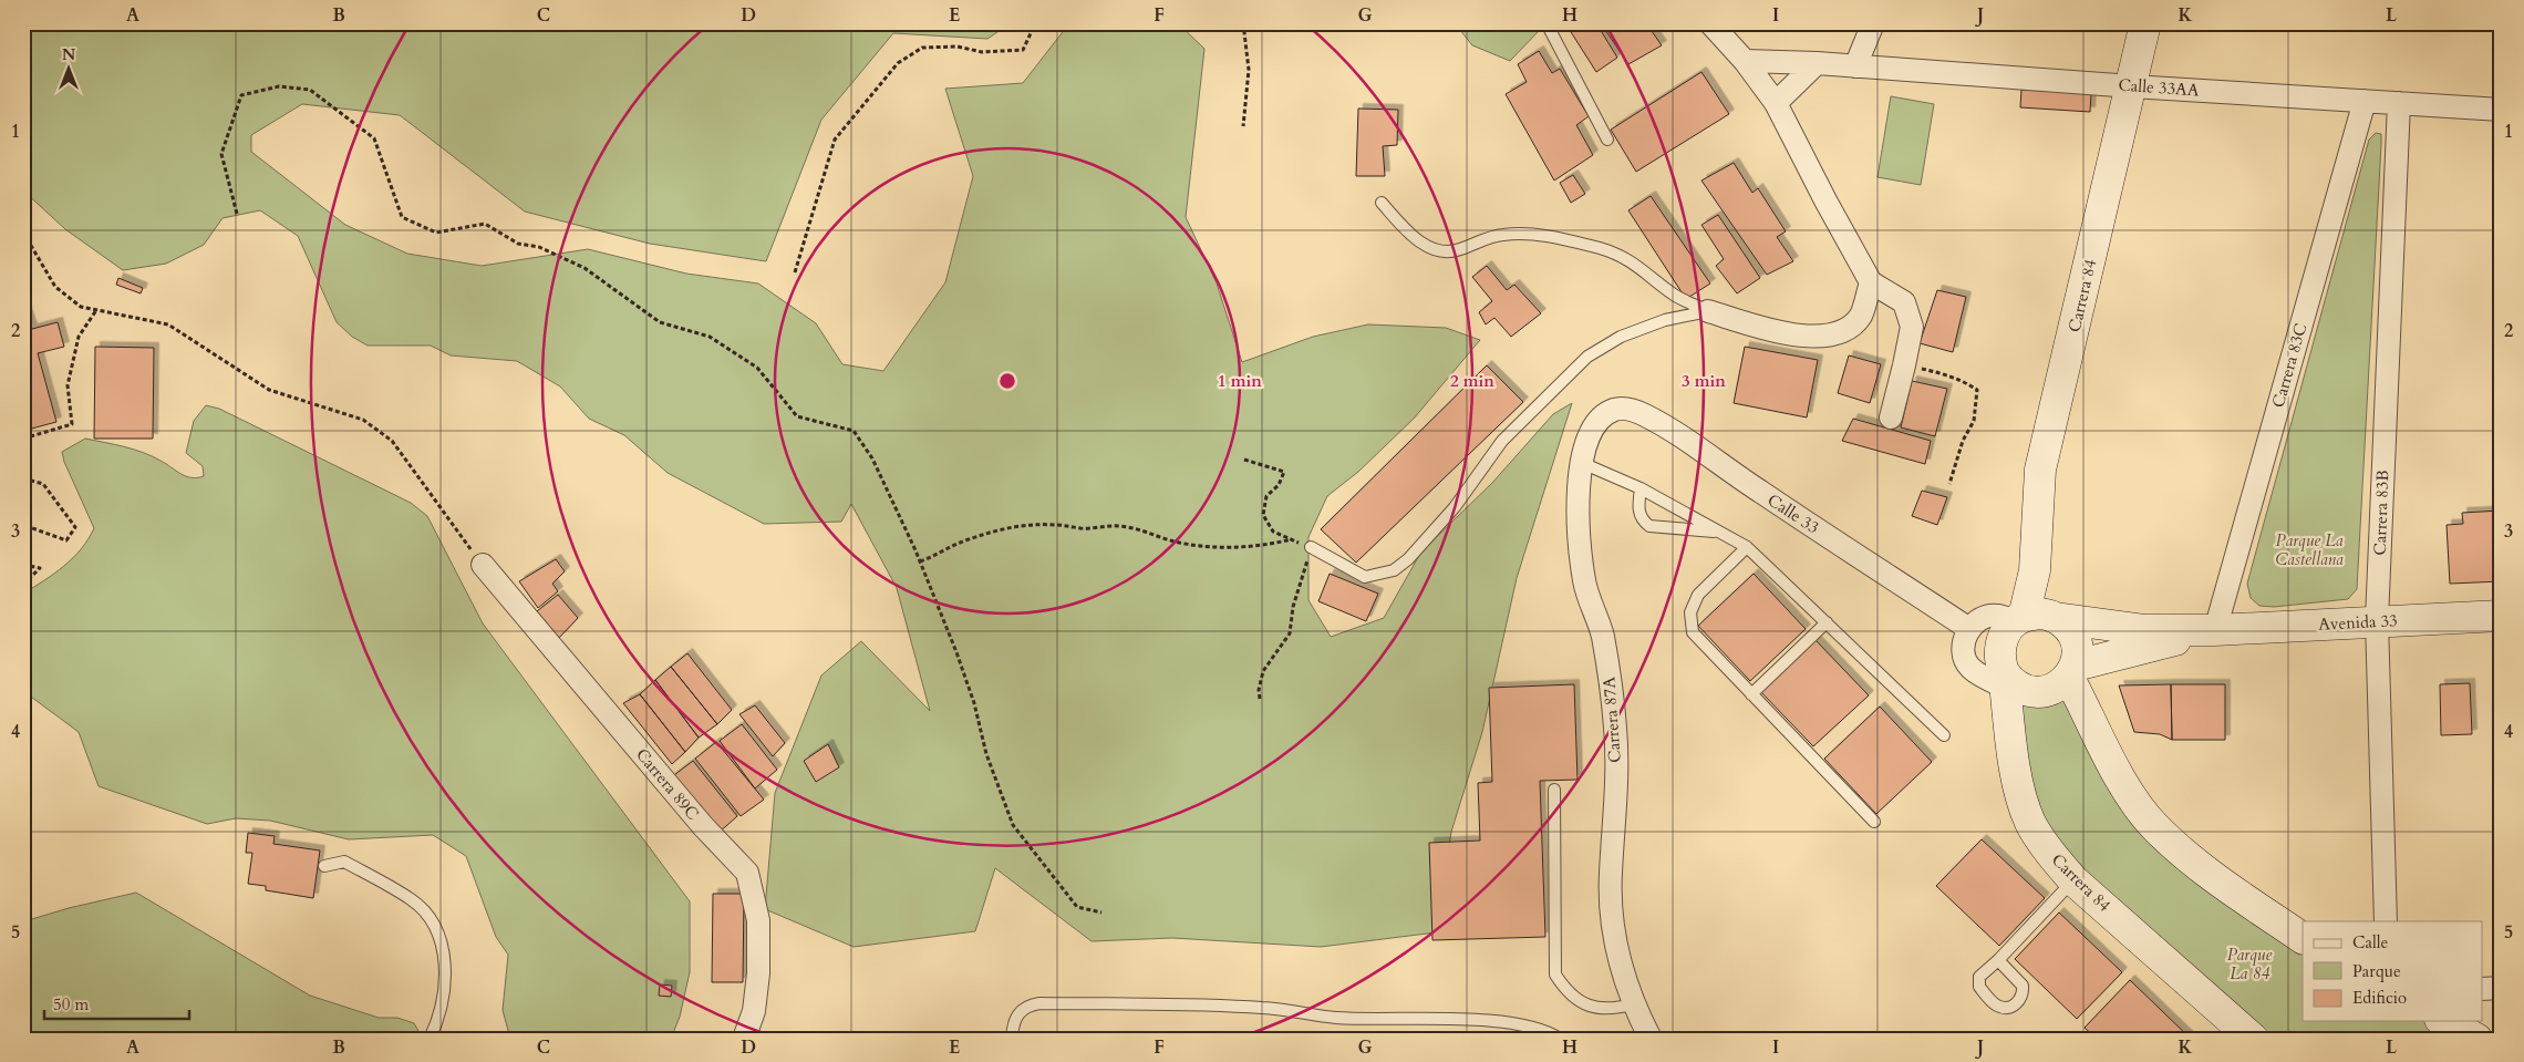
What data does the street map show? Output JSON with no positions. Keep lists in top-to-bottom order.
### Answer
{
  "streets": {
    "street": [
      "Calle 33AA",
      "Carrera 84",
      "Carrera 83C",
      "Carrera 83B",
      "Calle 33",
      "Avenida 33",
      "Carrera 87A",
      "Carrera 89C"
    ]
  },
  "crossings": [
    ["Calle 33AA", "Carrera 84"],
    ["Calle 33AA", "Carrera 83C"],
    ["Calle 33AA", "Carrera 83B"],
    ["Carrera 84", "Avenida 33"],
    ["Carrera 83C", "Avenida 33"],
    ["Carrera 83B", "Avenida 33"],
    ["Calle 33", "Carrera 87A"]
  ],
  "parks": ["Parque La Castellana", "Parque La 84"],
  "legend": ["Calle", "Parque", "Edificio"],
  "scale_bar": "50 m",
  "north": "top",
  "grid": {
    "columns": [
      "A",
      "B",
      "C",
      "D",
      "E",
      "F",
      "G",
      "H",
      "I",
      "J",
      "K",
      "L"
    ],
    "rows": [
      "1",
      "2",
      "3",
      "4",
      "5"
    ]
  },
  "rings": ["1 min", "2 min", "3 min"]
}
